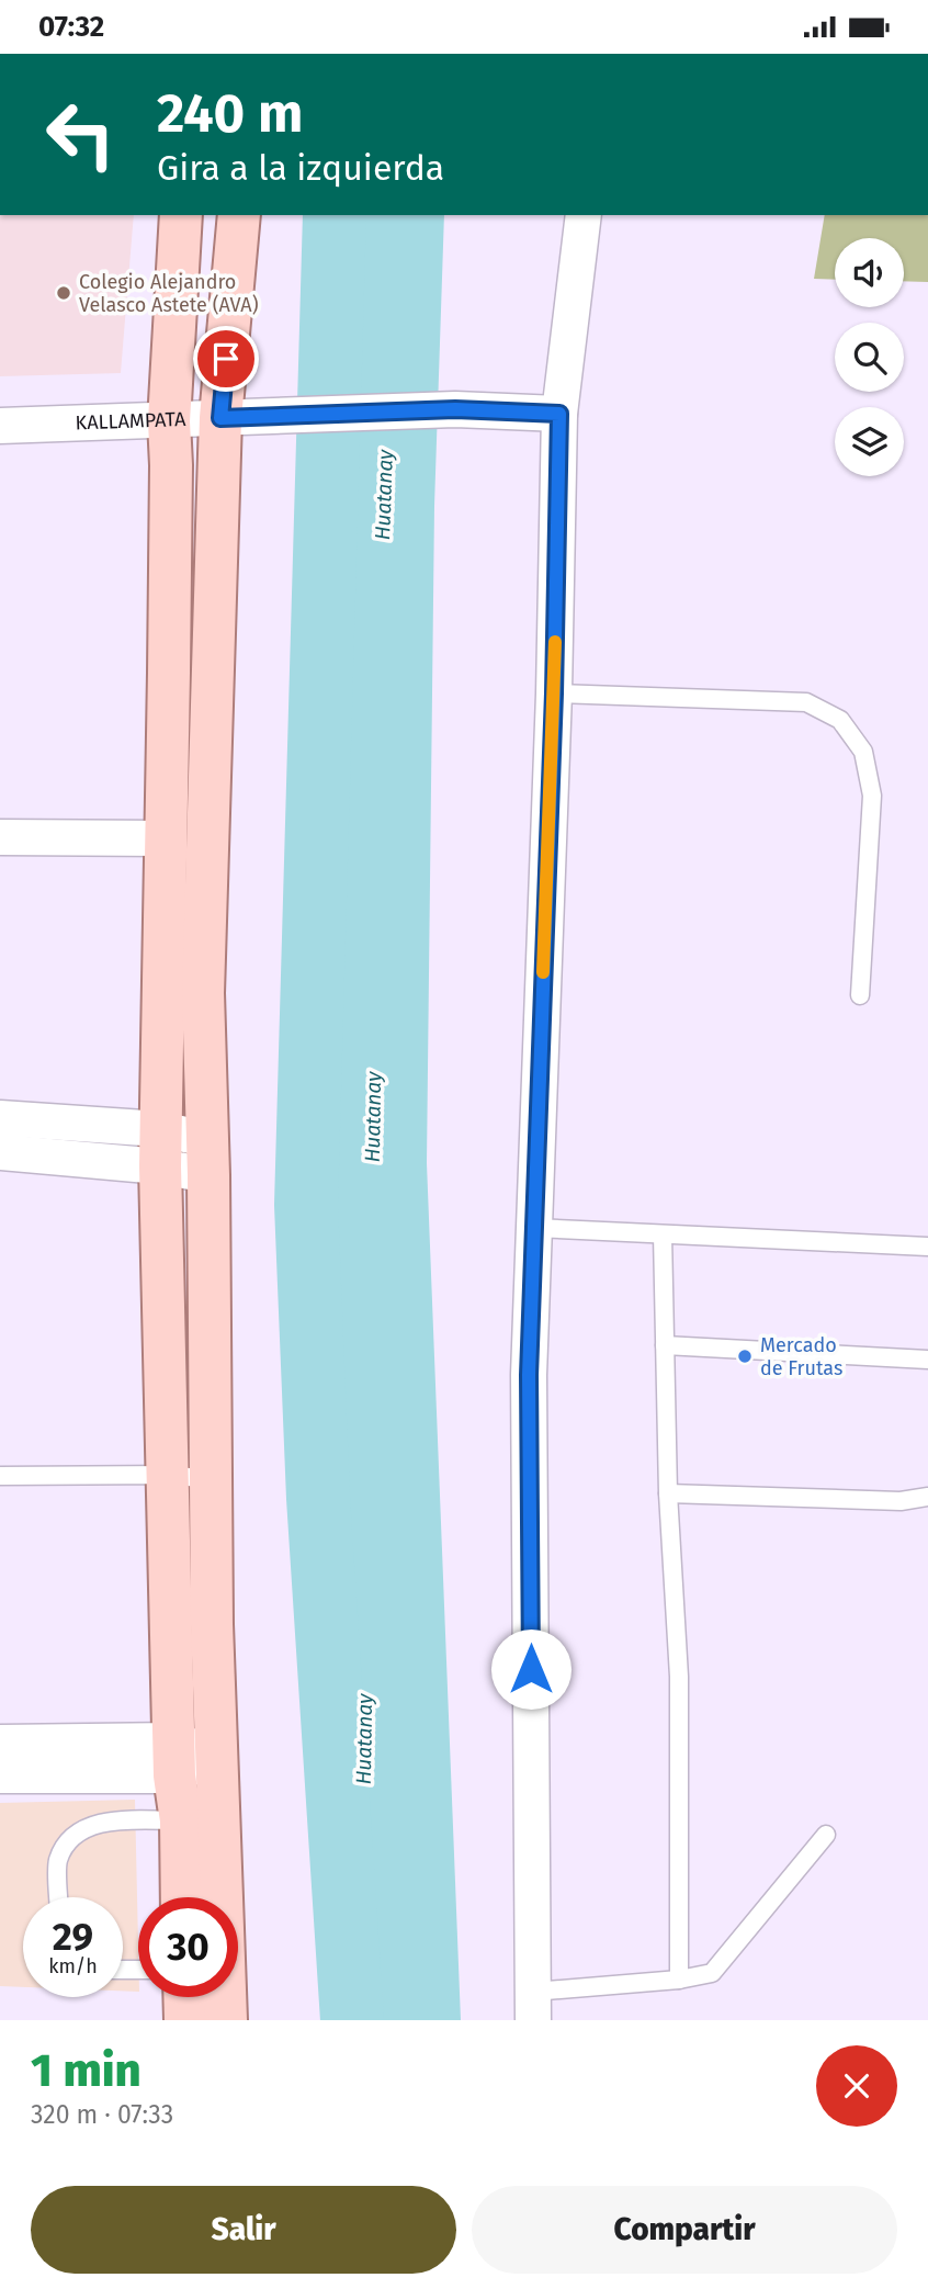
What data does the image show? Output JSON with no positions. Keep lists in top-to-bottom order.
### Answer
{
  "streets": {
    "street": ["KALLAMPATA"]
  },
  "water": ["Huatanay"],
  "places": ["Colegio Alejandro Velasco Astete (AVA)", "Mercado de Frutas"],
  "page": {
    "status": "07:32",
    "turn": ["240 m", "Gira a la izquierda"],
    "speed": "29 km/h",
    "limit": "30",
    "heading": ["1 min", "320 m · 07:33"],
    "buttons": ["Salir", "Compartir"]
  }
}
